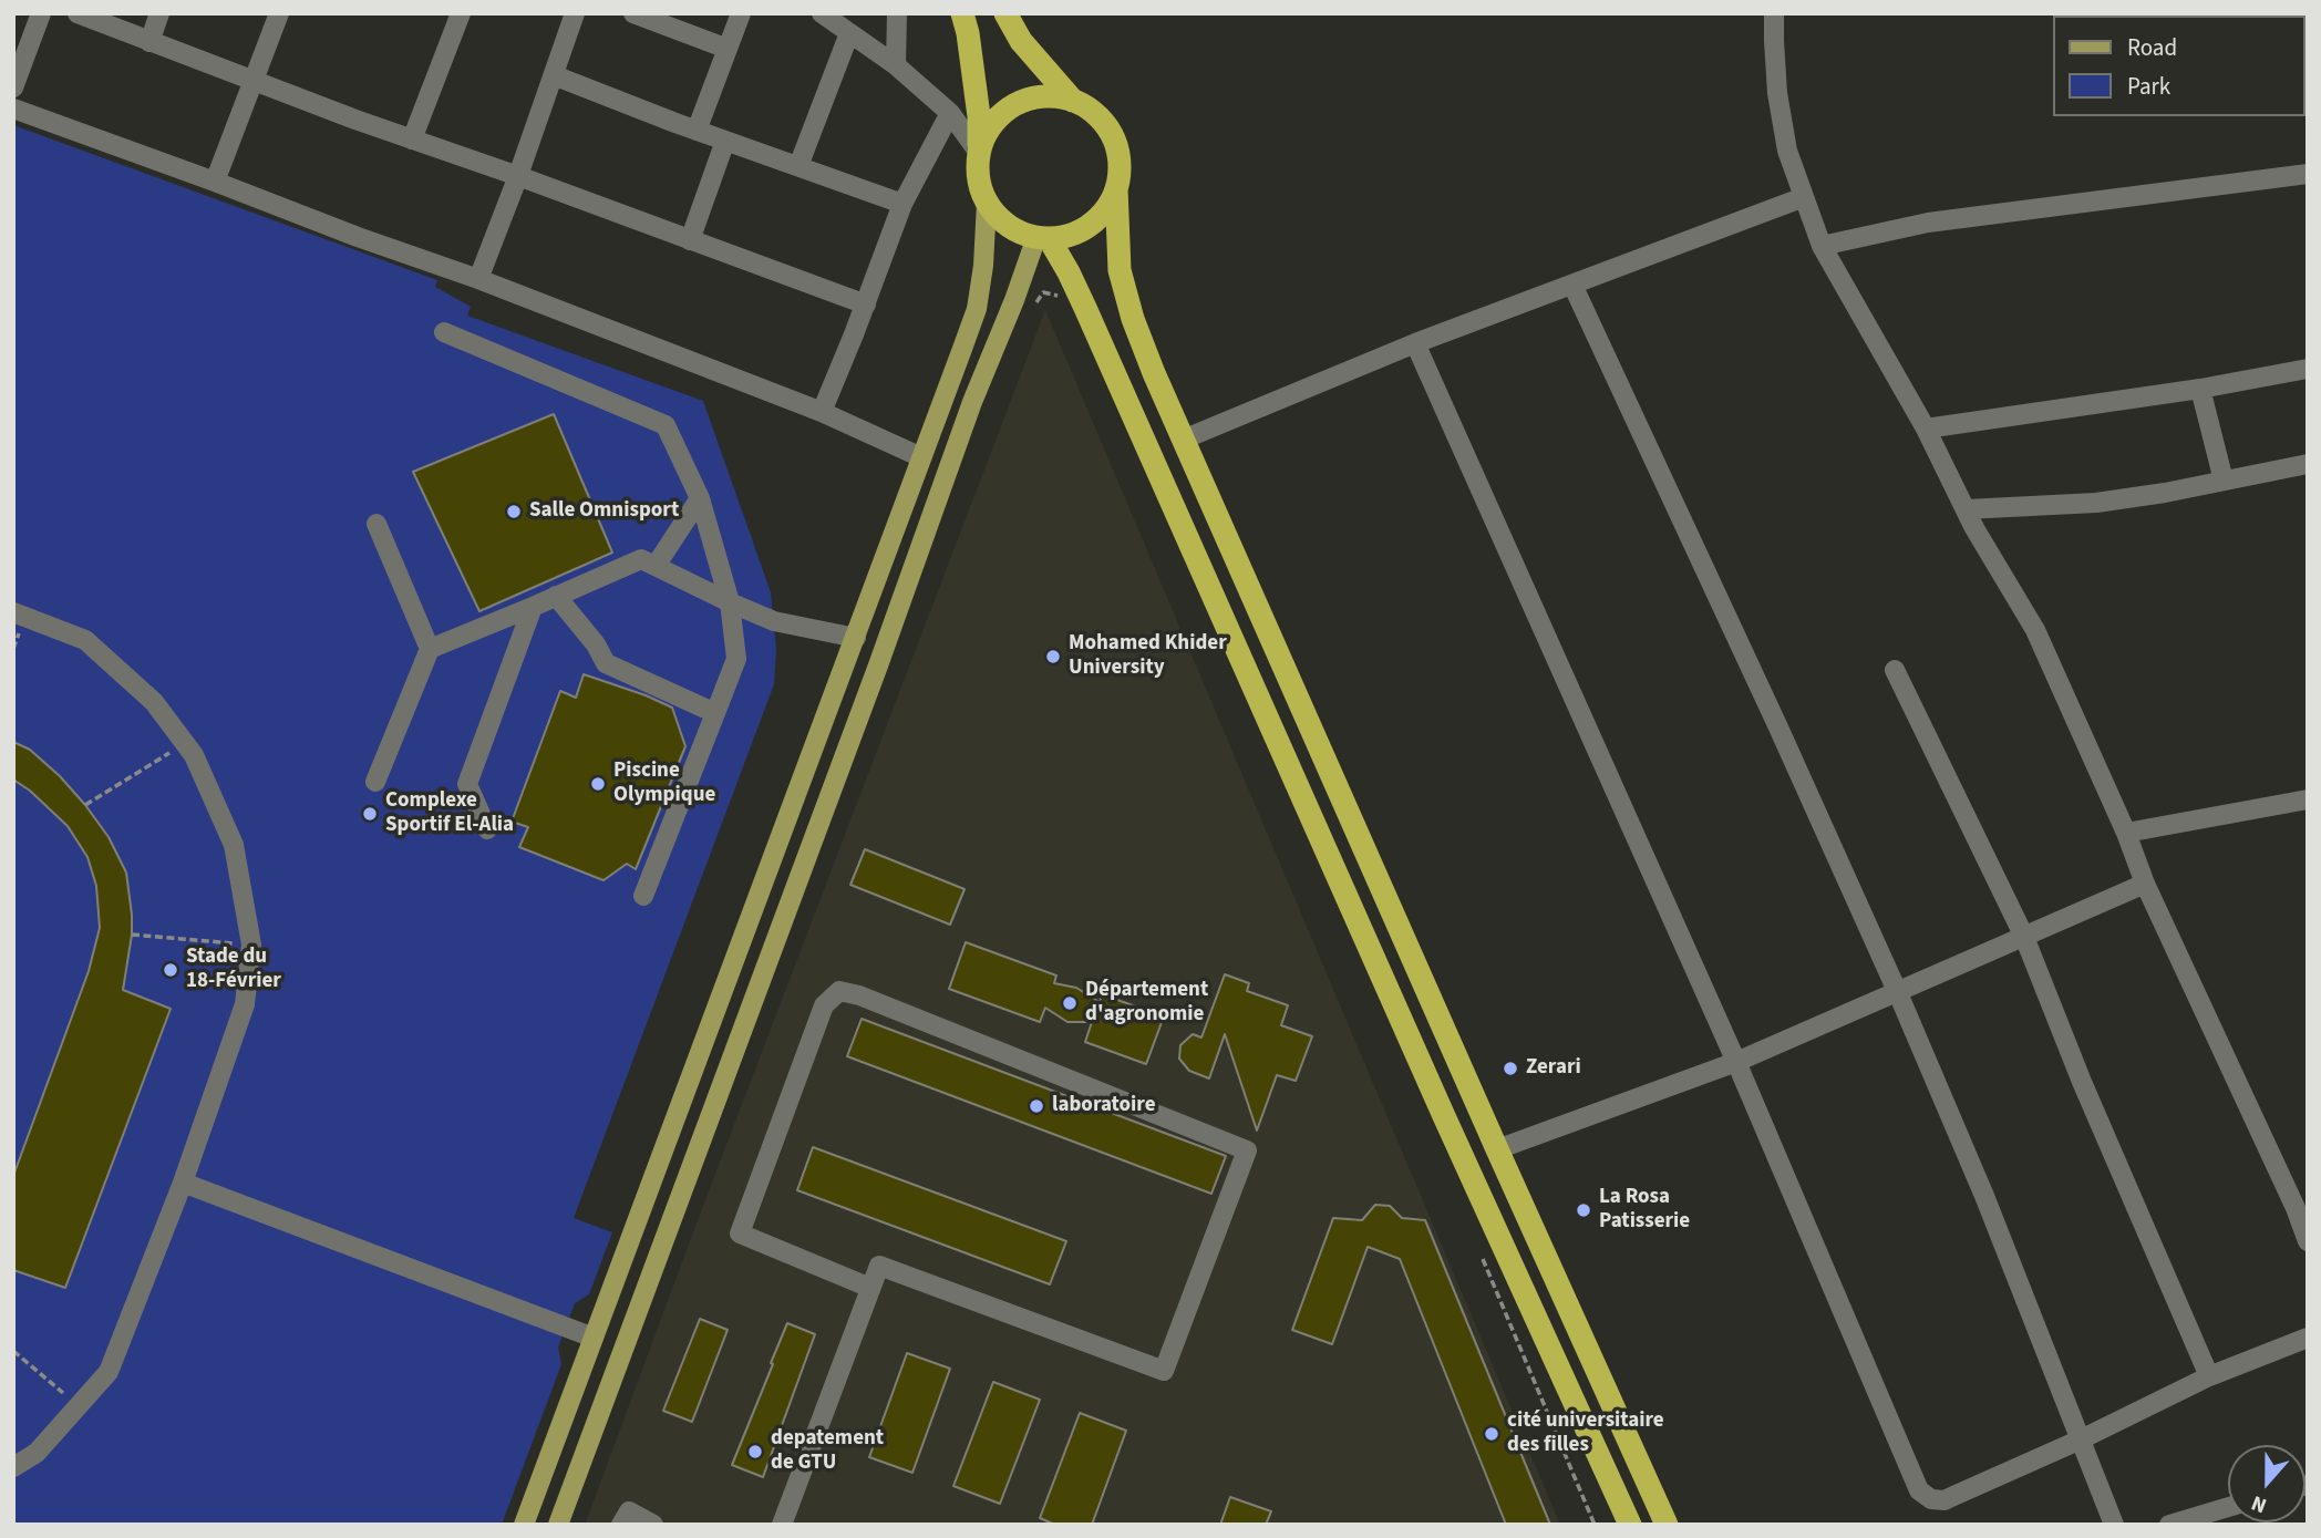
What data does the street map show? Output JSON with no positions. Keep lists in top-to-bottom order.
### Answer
{
  "places": [
    "Salle Omnisport",
    "Mohamed Khider University",
    "Piscine Olympique",
    "Complexe Sportif El-Alia",
    "Stade du 18-Février",
    "Département d'agronomie",
    "Zerari",
    "laboratoire",
    "La Rosa Patisserie",
    "cité universitaire des filles",
    "depatement de GTU"
  ],
  "legend": ["Road", "Park"],
  "north": "bottom"
}
